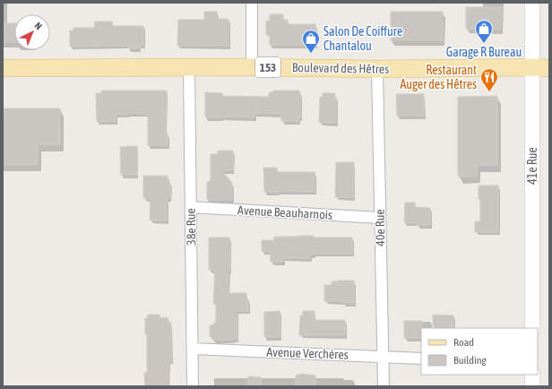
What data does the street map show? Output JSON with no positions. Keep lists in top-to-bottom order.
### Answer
{
  "streets": {
    "main road": ["153", "Boulevard des Hêtres"],
    "street": [
      "41e Rue",
      "Avenue Beauharnois",
      "38e Rue",
      "40e Rue",
      "Avenue Verchères"
    ]
  },
  "crossings": [
    ["Boulevard des Hêtres", "41e Rue"],
    ["Boulevard des Hêtres", "38e Rue"],
    ["Boulevard des Hêtres", "40e Rue"],
    ["Avenue Beauharnois", "38e Rue"],
    ["Avenue Beauharnois", "40e Rue"],
    ["38e Rue", "Avenue Verchères"],
    ["40e Rue", "Avenue Verchères"]
  ],
  "places": {
    "shop": ["Garage R Bureau", "Salon De Coiffure Chantalou"],
    "restaurant": ["Restaurant Auger des Hêtres"]
  },
  "legend": ["Road", "Building"],
  "north": "top right"
}
